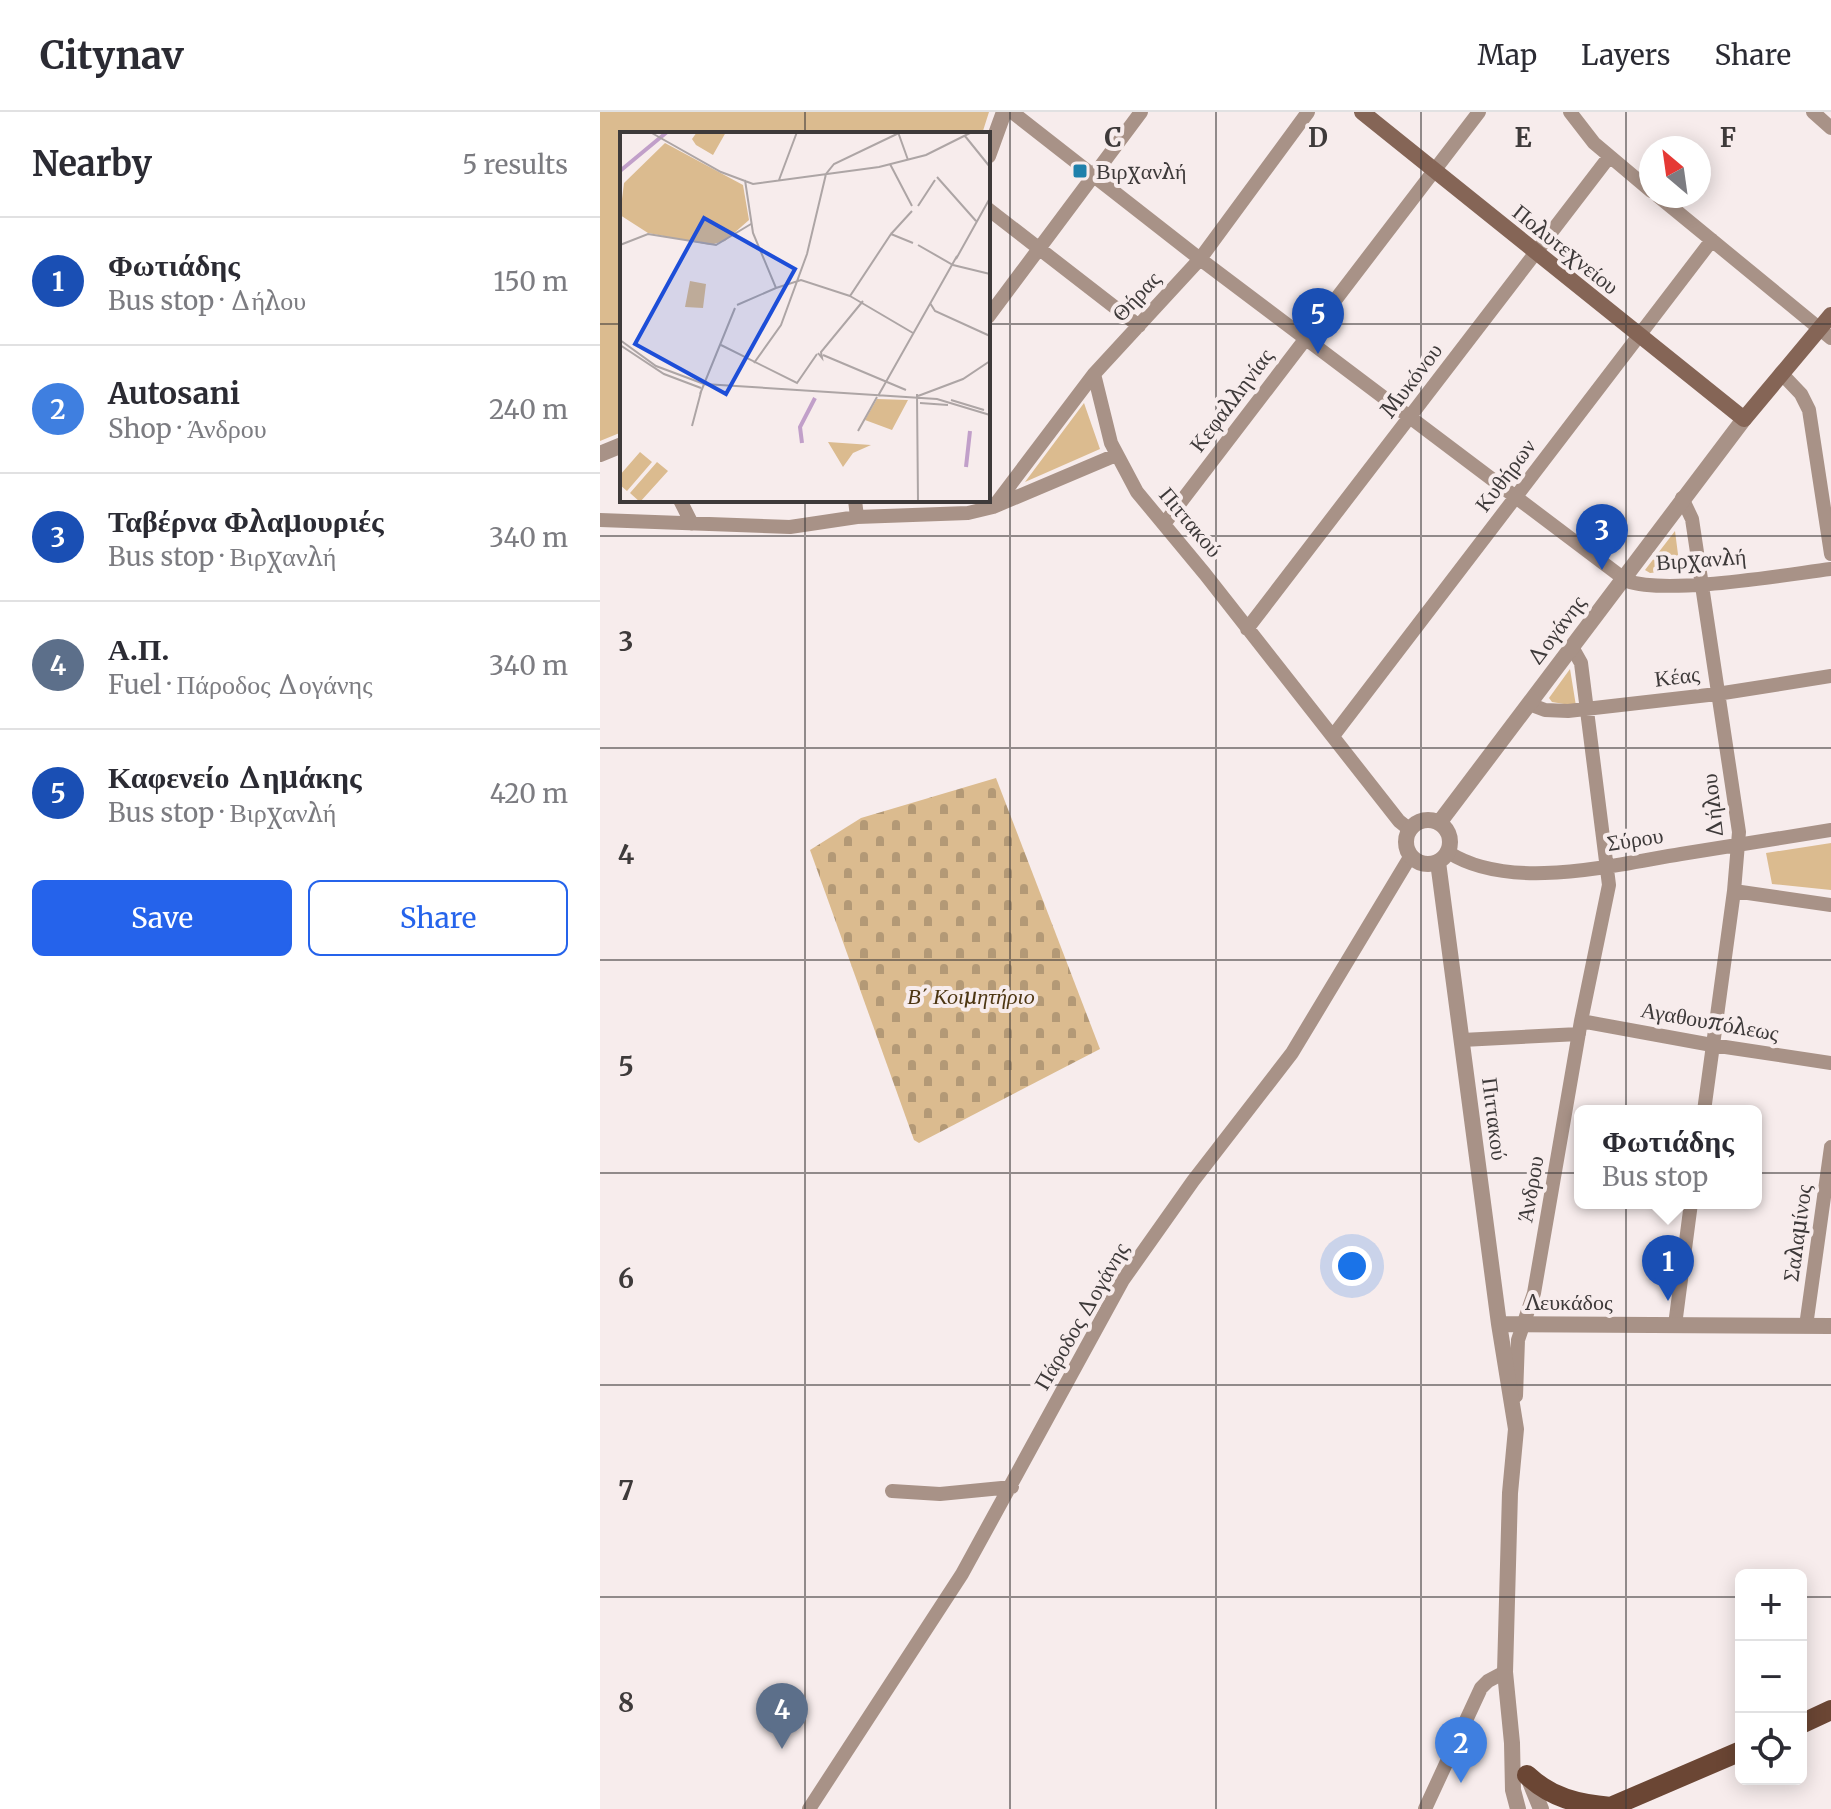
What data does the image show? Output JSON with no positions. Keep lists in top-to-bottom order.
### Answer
{
  "streets": {
    "main road": ["Πολυτεχνείου", "Δογάνης"],
    "street": [
      "Θήρας",
      "Μυκόνου",
      "Κεφαλληνίας",
      "Κυθήρων",
      "Πιττακού",
      "Βιρχανλή",
      "Κέας",
      "Δήλου",
      "Σύρου",
      "Αγαθουπόλεως",
      "Άνδρου",
      "Σαλαμίνος",
      "Λευκάδος",
      "Πάροδος Δογάνης"
    ]
  },
  "crossings": [
    ["Πολυτεχνείου", "Μυκόνου"],
    ["Πολυτεχνείου", "Κεφαλληνίας"],
    ["Πολυτεχνείου", "Κυθήρων"],
    ["Πολυτεχνείου", "Δογάνης"],
    ["Θήρας", "Πιττακού"],
    ["Θήρας", "Βιρχανλή"],
    ["Μυκόνου", "Πιττακού"],
    ["Μυκόνου", "Βιρχανλή"],
    ["Κεφαλληνίας", "Πιττακού"],
    ["Κεφαλληνίας", "Βιρχανλή"],
    ["Κυθήρων", "Πιττακού"],
    ["Κυθήρων", "Βιρχανλή"],
    ["Πιττακού", "Δογάνης"],
    ["Πιττακού", "Σύρου"],
    ["Πιττακού", "Αγαθουπόλεως"],
    ["Πιττακού", "Άνδρου"],
    ["Πιττακού", "Λευκάδος"],
    ["Πιττακού", "Πάροδος Δογάνης"],
    ["Βιρχανλή", "Δογάνης"],
    ["Βιρχανλή", "Δήλου"],
    ["Δογάνης", "Κέας"],
    ["Δογάνης", "Δήλου"],
    ["Δογάνης", "Σύρου"],
    ["Δογάνης", "Άνδρου"],
    ["Δογάνης", "Πάροδος Δογάνης"],
    ["Κέας", "Δήλου"],
    ["Κέας", "Άνδρου"],
    ["Δήλου", "Σύρου"],
    ["Δήλου", "Αγαθουπόλεως"],
    ["Σύρου", "Άνδρου"],
    ["Σύρου", "Πάροδος Δογάνης"],
    ["Αγαθουπόλεως", "Άνδρου"],
    ["Άνδρου", "Λευκάδος"],
    ["Σαλαμίνος", "Λευκάδος"]
  ],
  "parks": ["Β΄ Κοιμητήριο"],
  "places": {
    "transit": ["Βιρχανλή"]
  },
  "north": "top left",
  "page": {
    "header": "Citynav",
    "nav": ["Map", "Layers", "Share"],
    "heading": ["Nearby", "5 results"],
    "list": [
      {
        "mark": "1",
        "name": "Φωτιάδης",
        "note": "Bus stop · Δήλου",
        "value": "150 m"
      },
      {
        "mark": "2",
        "name": "Autosani",
        "note": "Shop · Άνδρου",
        "value": "240 m"
      },
      {
        "mark": "3",
        "name": "Ταβέρνα Φλαμουριές",
        "note": "Bus stop · Βιρχανλή",
        "value": "340 m"
      },
      {
        "mark": "4",
        "name": "Α.Π.",
        "note": "Fuel · Πάροδος Δογάνης",
        "value": "340 m"
      },
      {
        "mark": "5",
        "name": "Καφενείο Δημάκης",
        "note": "Bus stop · Βιρχανλή",
        "value": "420 m"
      }
    ],
    "pins": [
      "5",
      "3",
      "1",
      "4",
      "2"
    ],
    "buttons": ["Save", "Share"],
    "popup": ["Φωτιάδης", "Bus stop"],
    "map_buttons": ["+", "−"]
  },
  "grid": {
    "columns": [
      "C",
      "D",
      "E",
      "F"
    ],
    "rows": [
      "3",
      "4",
      "5",
      "6",
      "7",
      "8"
    ]
  }
}
